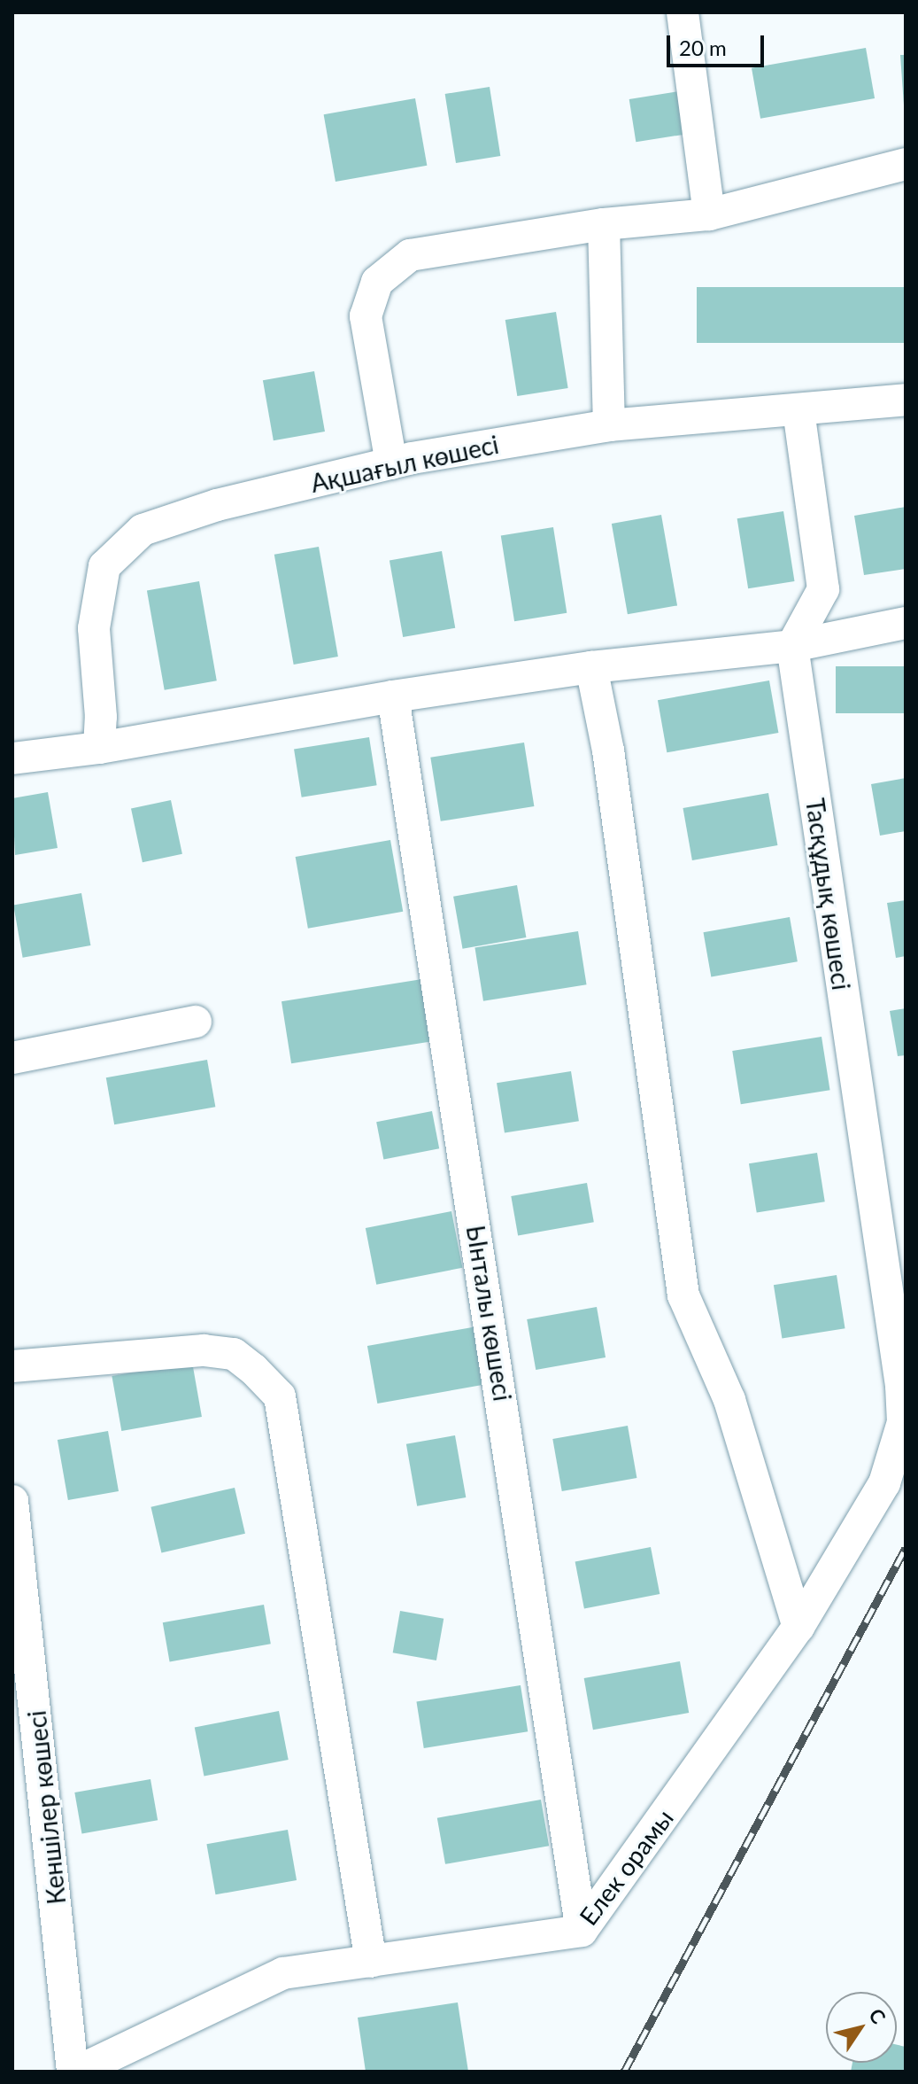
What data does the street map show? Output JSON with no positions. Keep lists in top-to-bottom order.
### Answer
{
  "streets": {
    "street": [
      "Ақшағыл көшесі",
      "Тасқұдық көшесі",
      "Ынталы көшесі",
      "Кеншілер көшесі",
      "Елек орамы"
    ]
  },
  "crossings": [
    ["Тасқұдық көшесі", "Елек орамы"],
    ["Ынталы көшесі", "Елек орамы"],
    ["Кеншілер көшесі", "Елек орамы"]
  ],
  "scale_bar": "20 m",
  "north": "top right"
}
